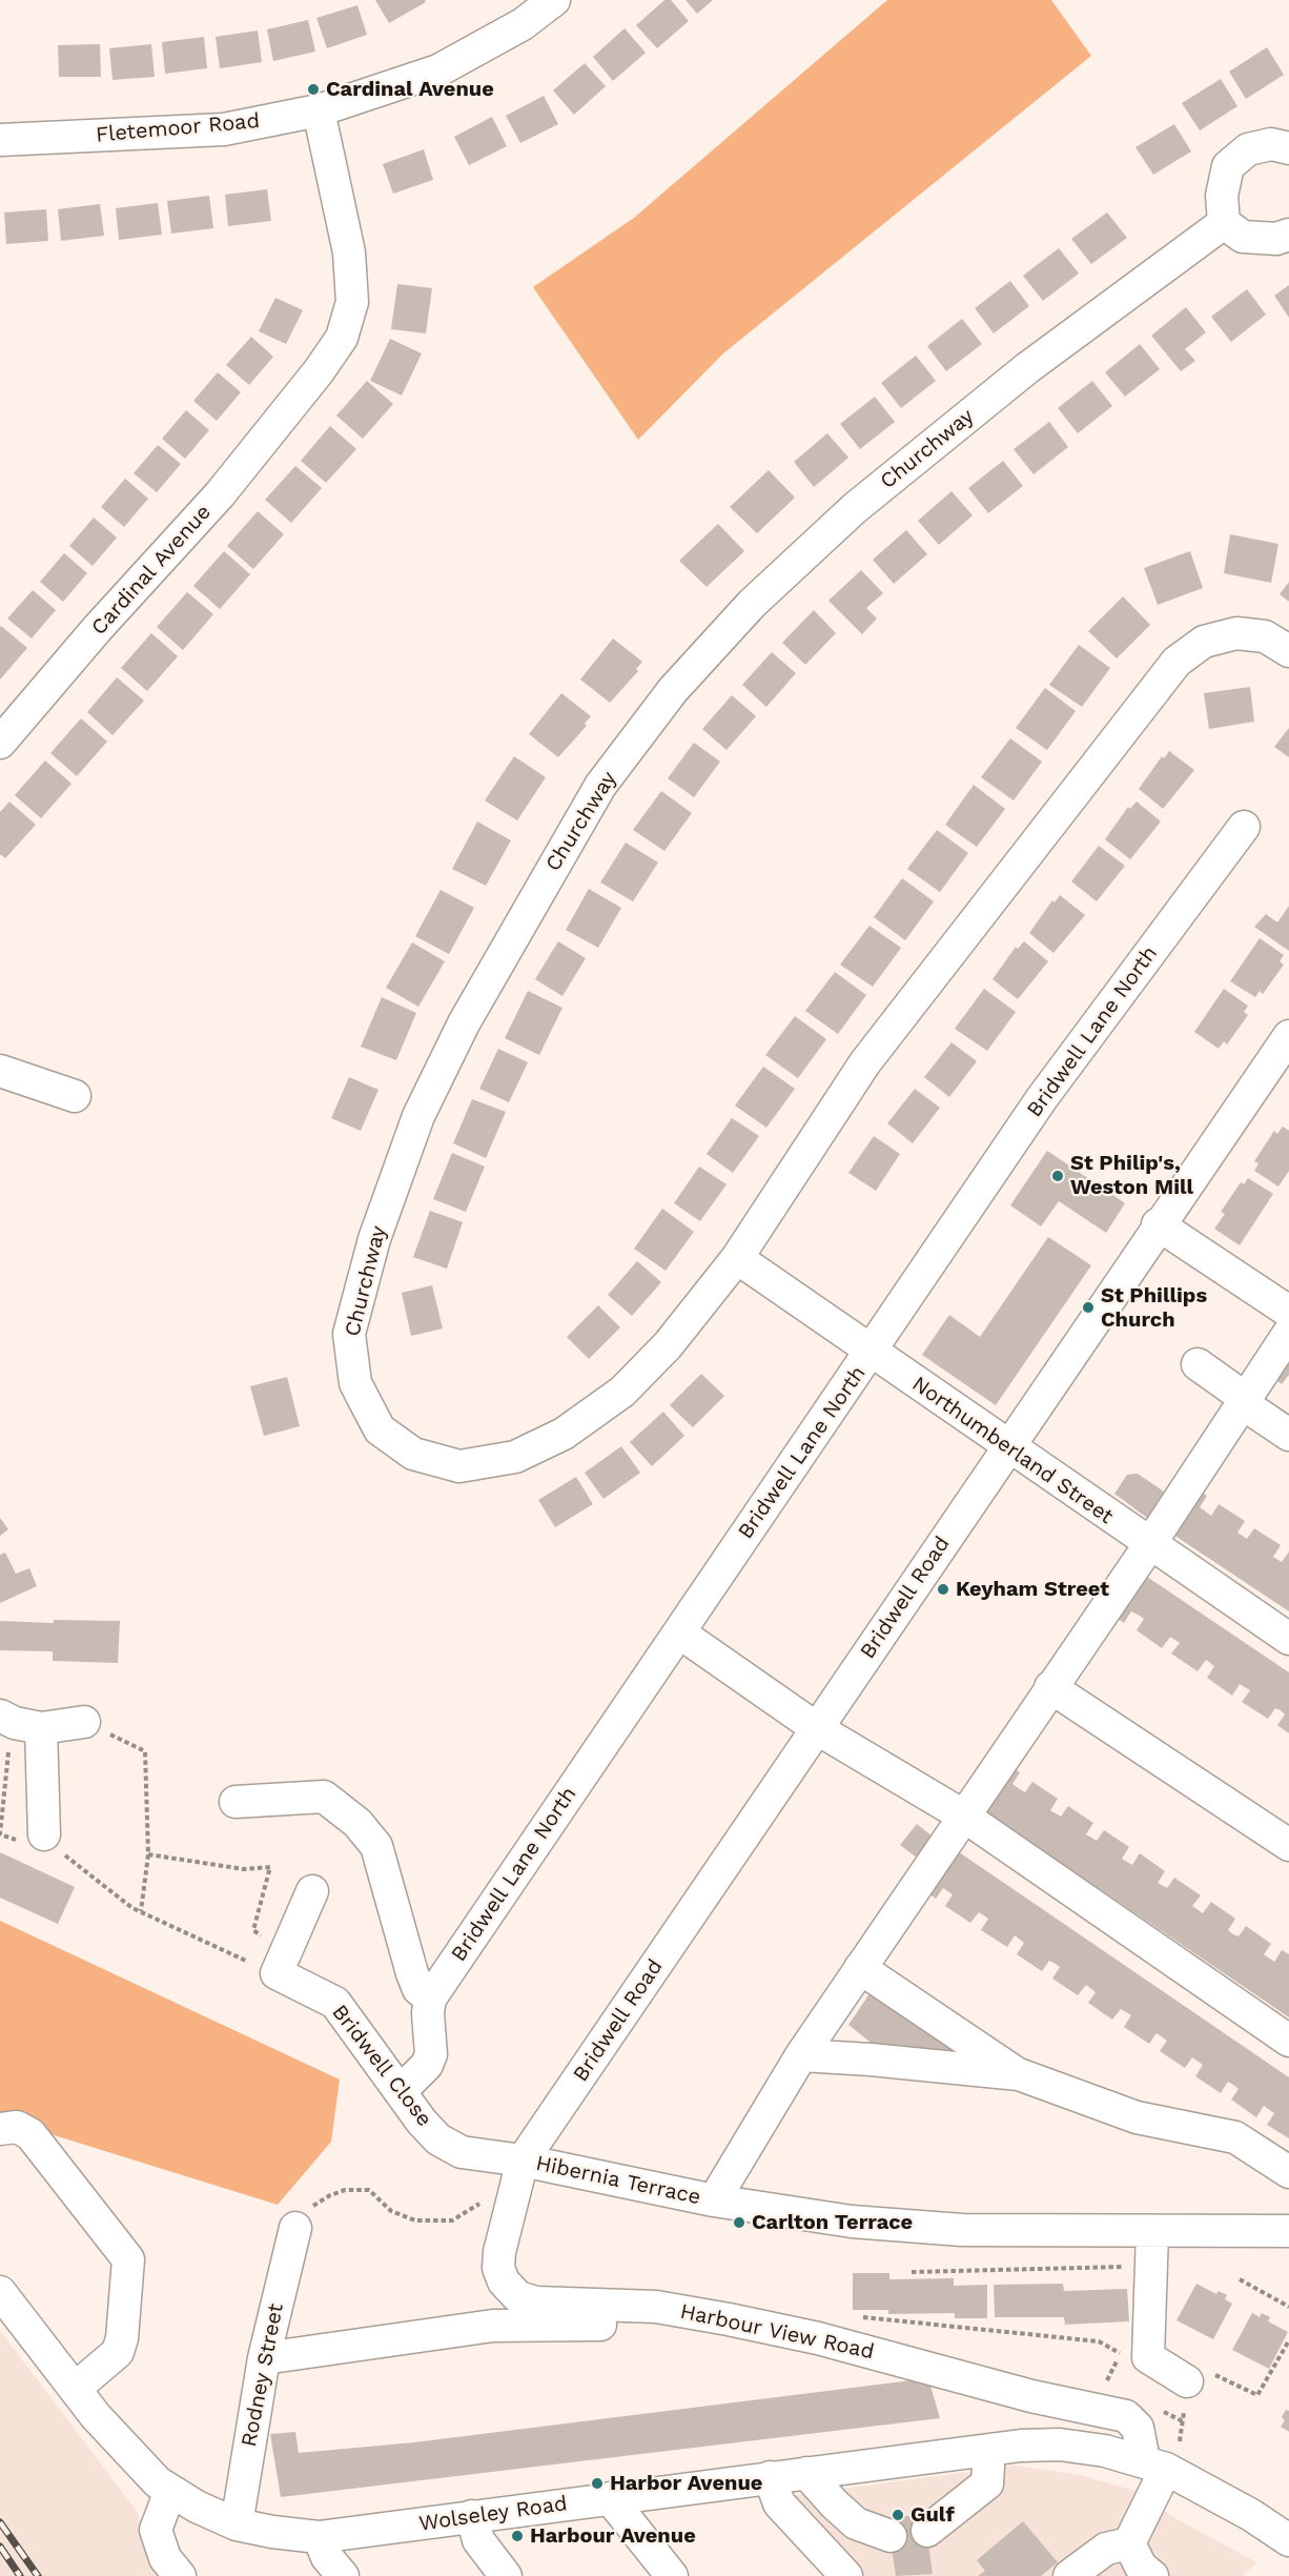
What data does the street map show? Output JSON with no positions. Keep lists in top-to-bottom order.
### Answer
{
  "streets": {
    "street": [
      "Fletemoor Road",
      "Churchway",
      "Cardinal Avenue",
      "Bridwell Lane North",
      "Northumberland Street",
      "Bridwell Road",
      "Bridwell Close",
      "Hibernia Terrace",
      "Harbour View Road",
      "Rodney Street",
      "Wolseley Road"
    ]
  },
  "crossings": [
    ["Fletemoor Road", "Cardinal Avenue"],
    ["Churchway", "Northumberland Street"],
    ["Bridwell Lane North", "Northumberland Street"],
    ["Northumberland Street", "Bridwell Road"],
    ["Bridwell Road", "Bridwell Close"],
    ["Bridwell Road", "Hibernia Terrace"],
    ["Bridwell Road", "Harbour View Road"],
    ["Bridwell Close", "Hibernia Terrace"],
    ["Bridwell Close", "Harbour View Road"],
    ["Hibernia Terrace", "Harbour View Road"],
    ["Harbour View Road", "Wolseley Road"],
    ["Rodney Street", "Wolseley Road"]
  ],
  "places": [
    "Cardinal Avenue",
    "St Philip's, Weston Mill",
    "St Phillips Church",
    "Keyham Street",
    "Carlton Terrace",
    "Harbor Avenue",
    "Gulf",
    "Harbour Avenue"
  ]
}
